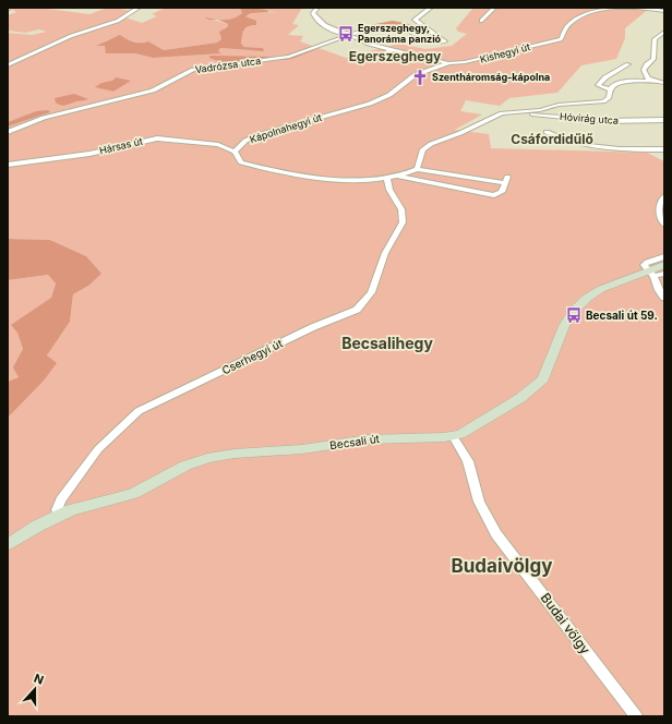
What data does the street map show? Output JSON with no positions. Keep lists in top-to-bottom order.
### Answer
{
  "streets": {
    "main road": ["Becsali út"],
    "street": [
      "Kishegyi út",
      "Vadrózsa utca",
      "Hóvirág utca",
      "Kápolnahegyi út",
      "Hársas út",
      "Cserhegyi út",
      "Budai völgy"
    ]
  },
  "crossings": [
    ["Kishegyi út", "Vadrózsa utca"],
    ["Kishegyi út", "Kápolnahegyi út"],
    ["Kápolnahegyi út", "Hársas út"],
    ["Cserhegyi út", "Becsali út"],
    ["Becsali út", "Budai völgy"]
  ],
  "districts": [
    "Egerszeghegy",
    "Csáfordidűlő",
    "Becsalihegy",
    "Budaivölgy"
  ],
  "places": {
    "bus stop": ["Egerszeghegy, Panoráma panzió", "Becsali út 59."],
    "church": ["Szentháromság-kápolna"]
  },
  "north": "top"
}
